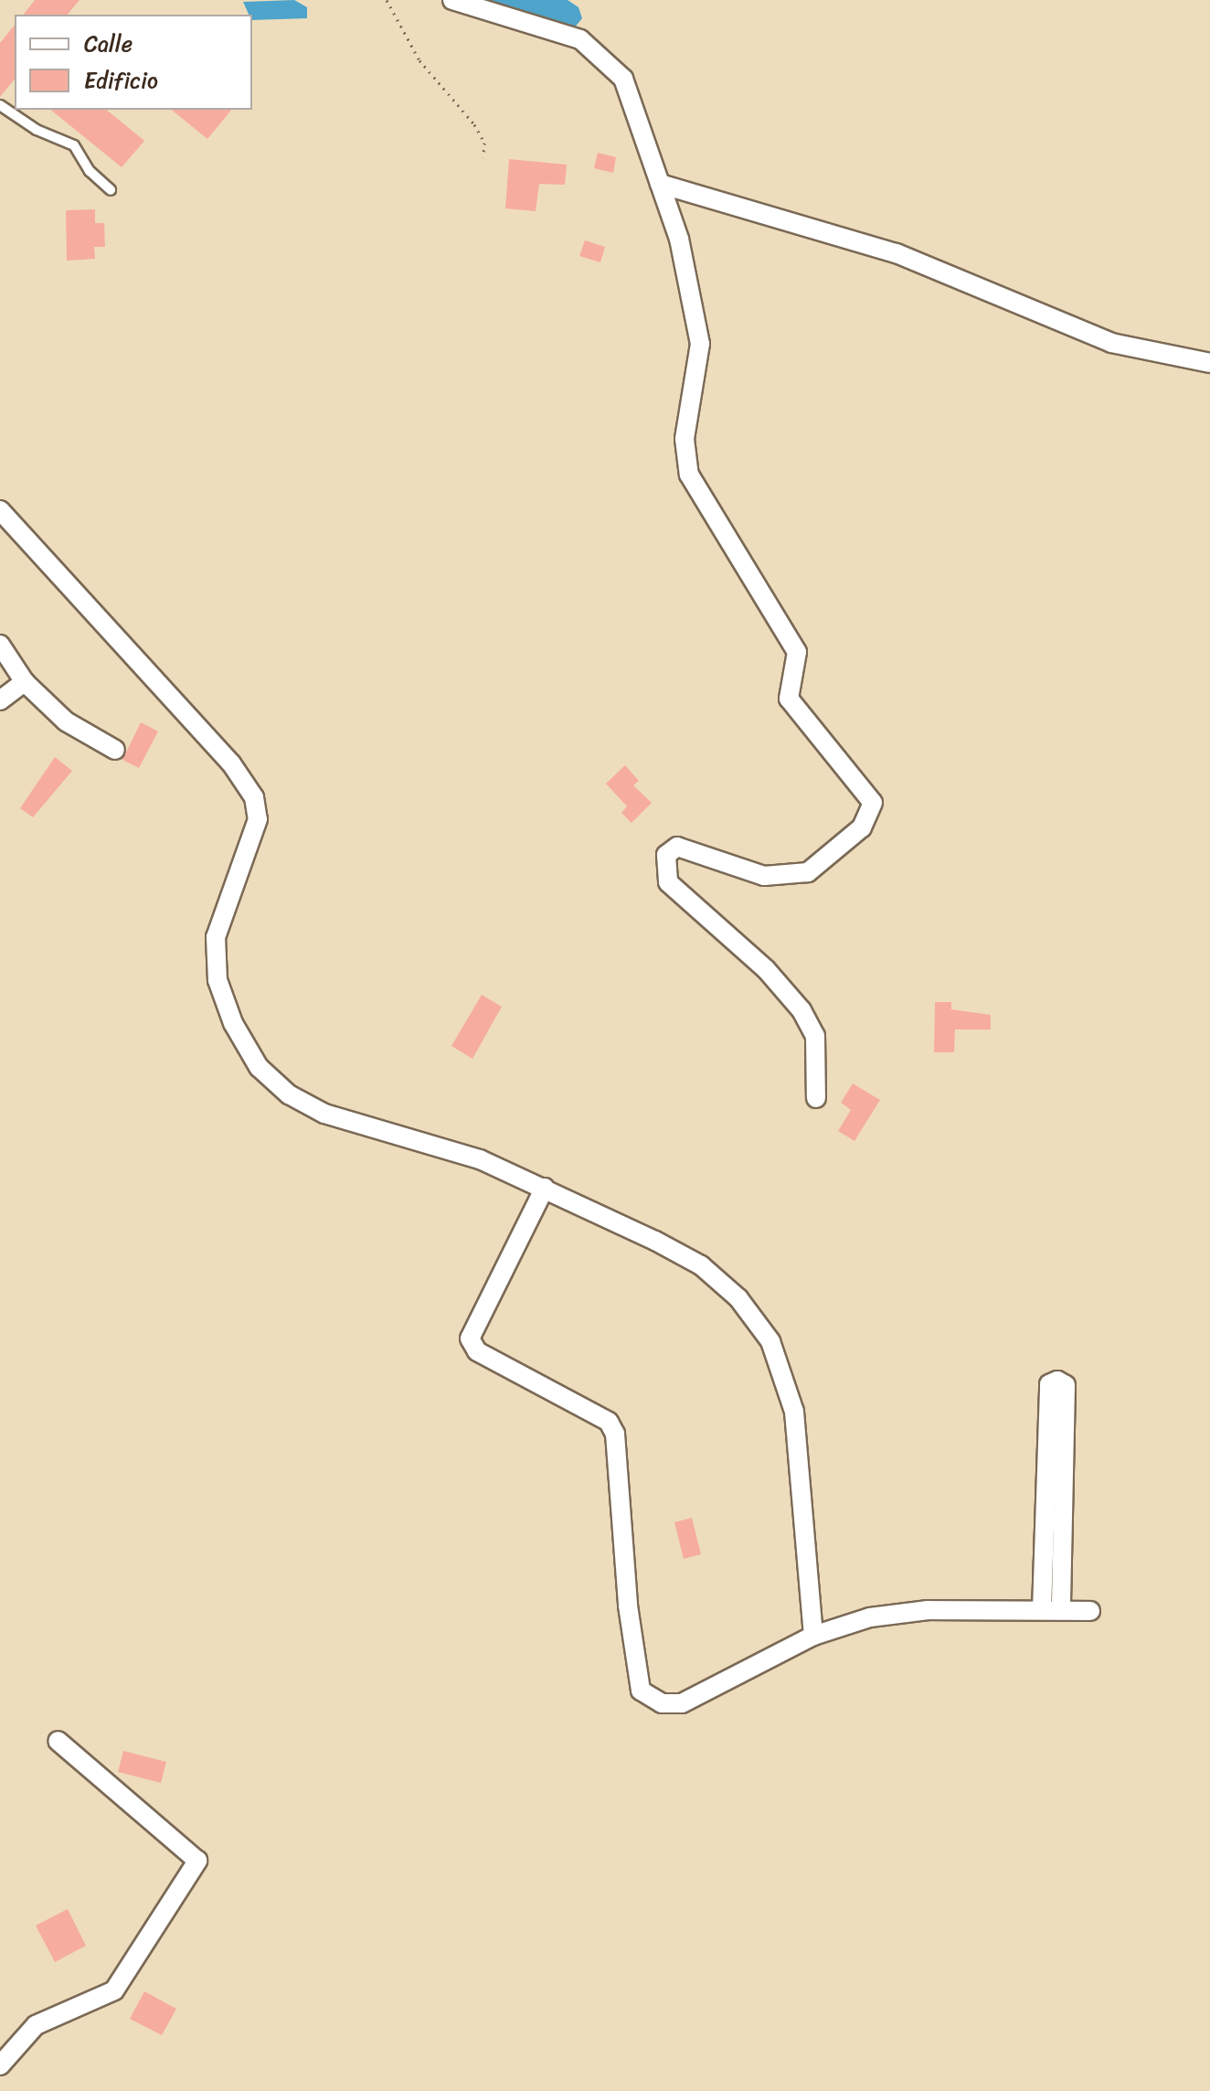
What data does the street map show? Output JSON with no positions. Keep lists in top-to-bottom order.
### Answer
{
  "legend": ["Calle", "Edificio"]
}
